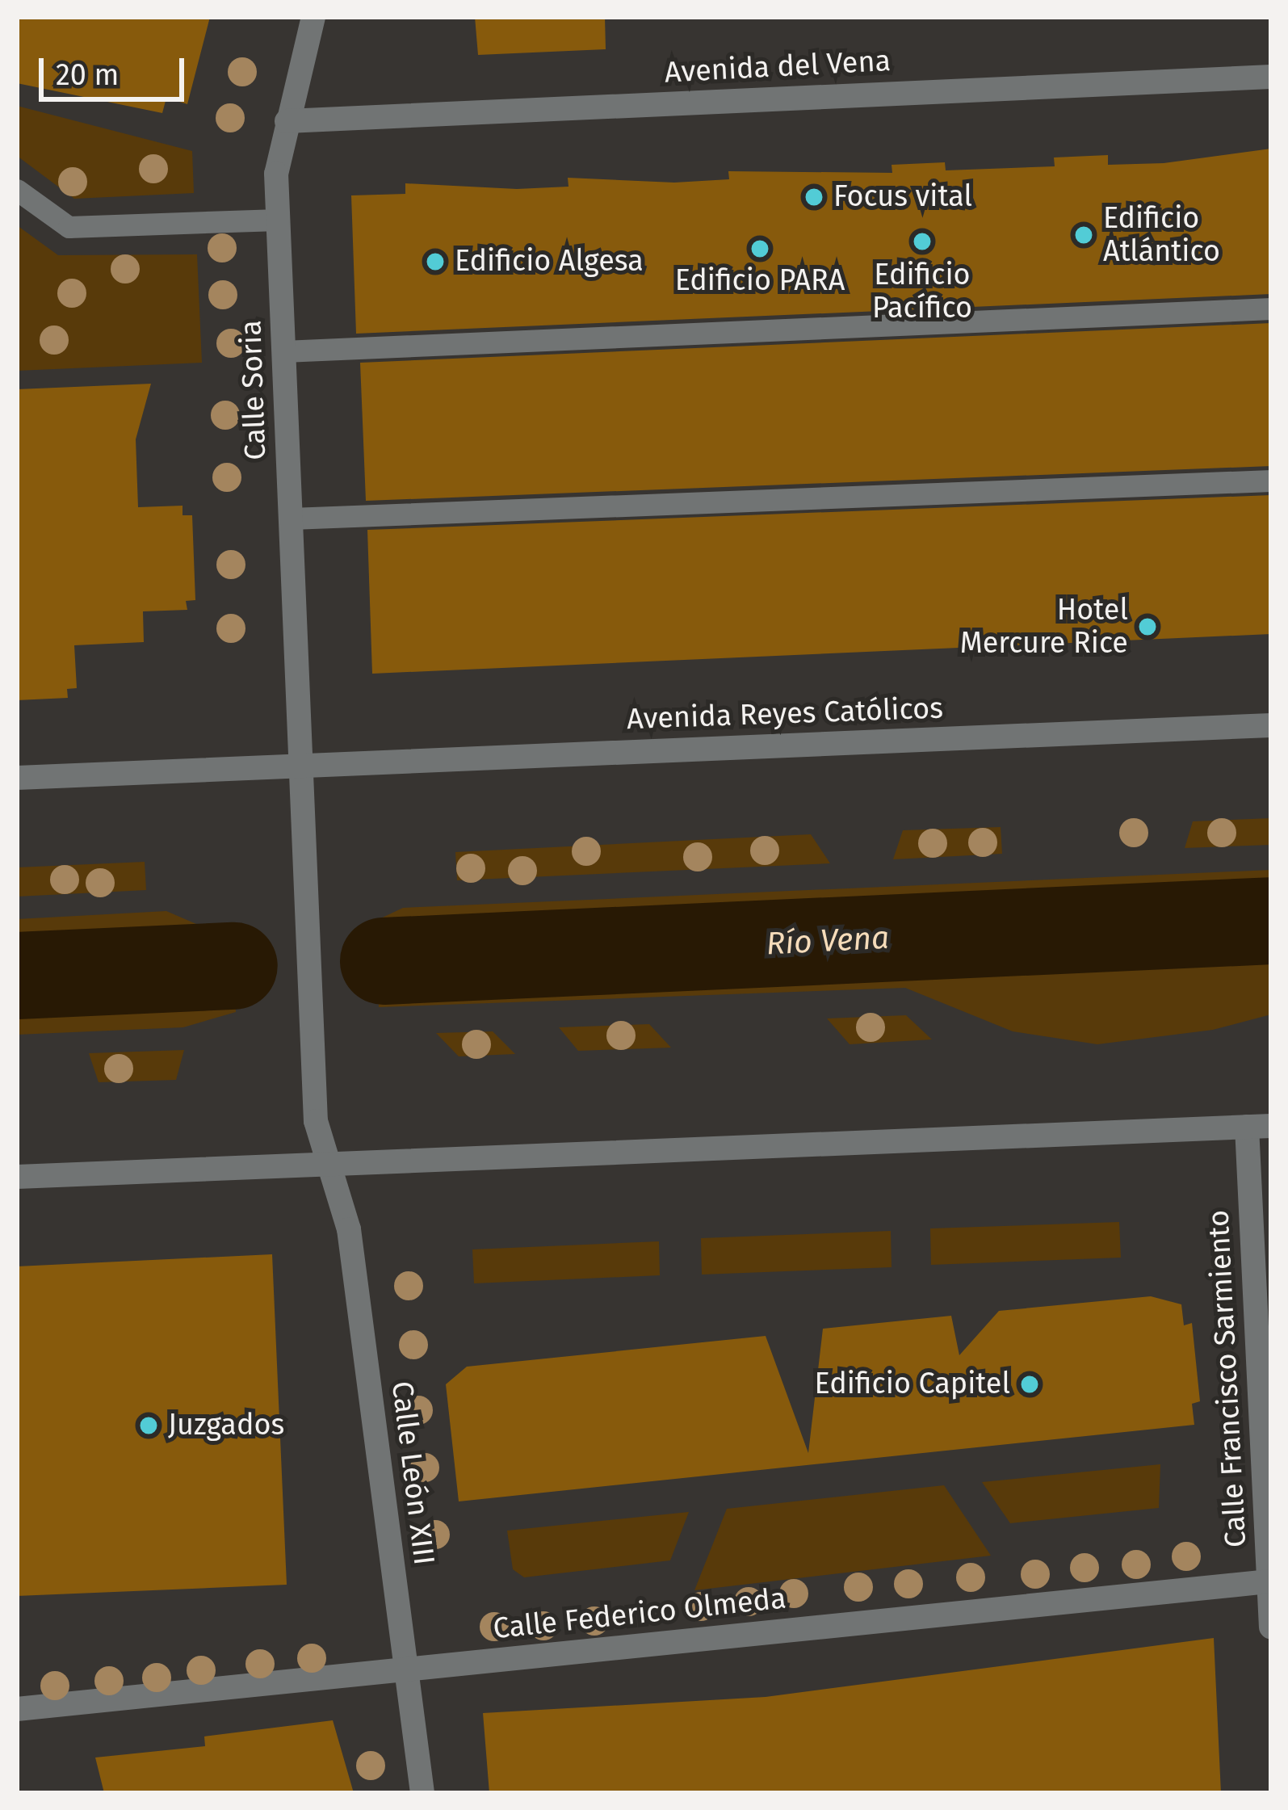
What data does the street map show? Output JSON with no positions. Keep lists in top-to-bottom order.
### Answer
{
  "streets": {
    "street": [
      "Avenida del Vena",
      "Calle Soria",
      "Avenida Reyes Católicos",
      "Calle Francisco Sarmiento",
      "Calle León XIII",
      "Calle Federico Olmeda"
    ]
  },
  "crossings": [
    ["Avenida del Vena", "Calle Soria"],
    ["Calle Soria", "Avenida Reyes Católicos"],
    ["Calle Francisco Sarmiento", "Calle Federico Olmeda"],
    ["Calle León XIII", "Calle Federico Olmeda"]
  ],
  "water": ["Río Vena"],
  "places": [
    "Focus vital",
    "Edificio Atlántico",
    "Edificio Pacífico",
    "Edificio PARA",
    "Edificio Algesa",
    "Hotel Mercure Rice",
    "Edificio Capitel",
    "Juzgados"
  ],
  "scale_bar": "20 m"
}
